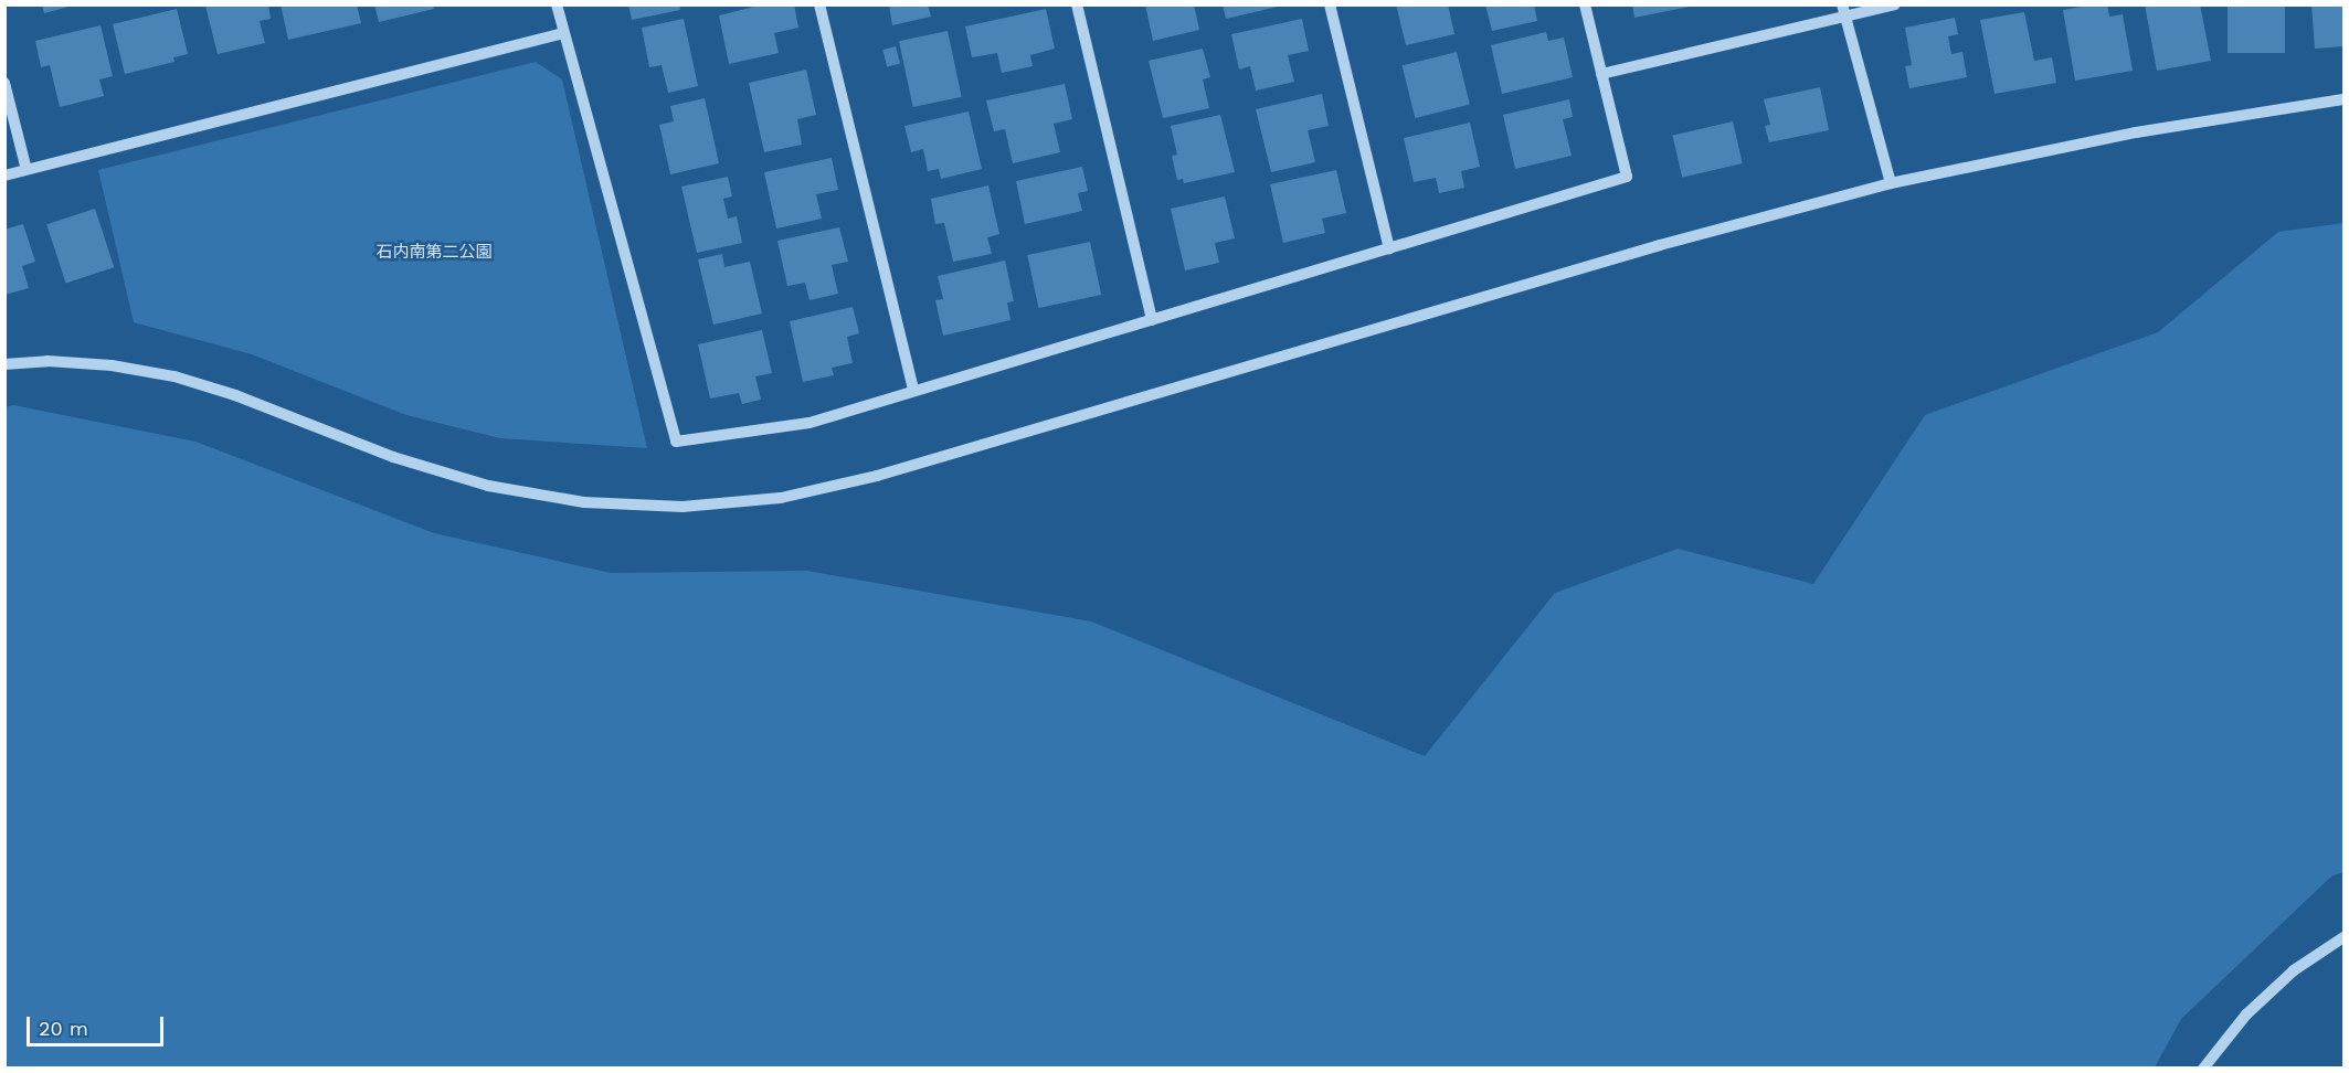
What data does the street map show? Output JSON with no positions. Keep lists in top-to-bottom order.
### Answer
{
  "parks": ["石内南第二公園"],
  "scale_bar": "20 m"
}
